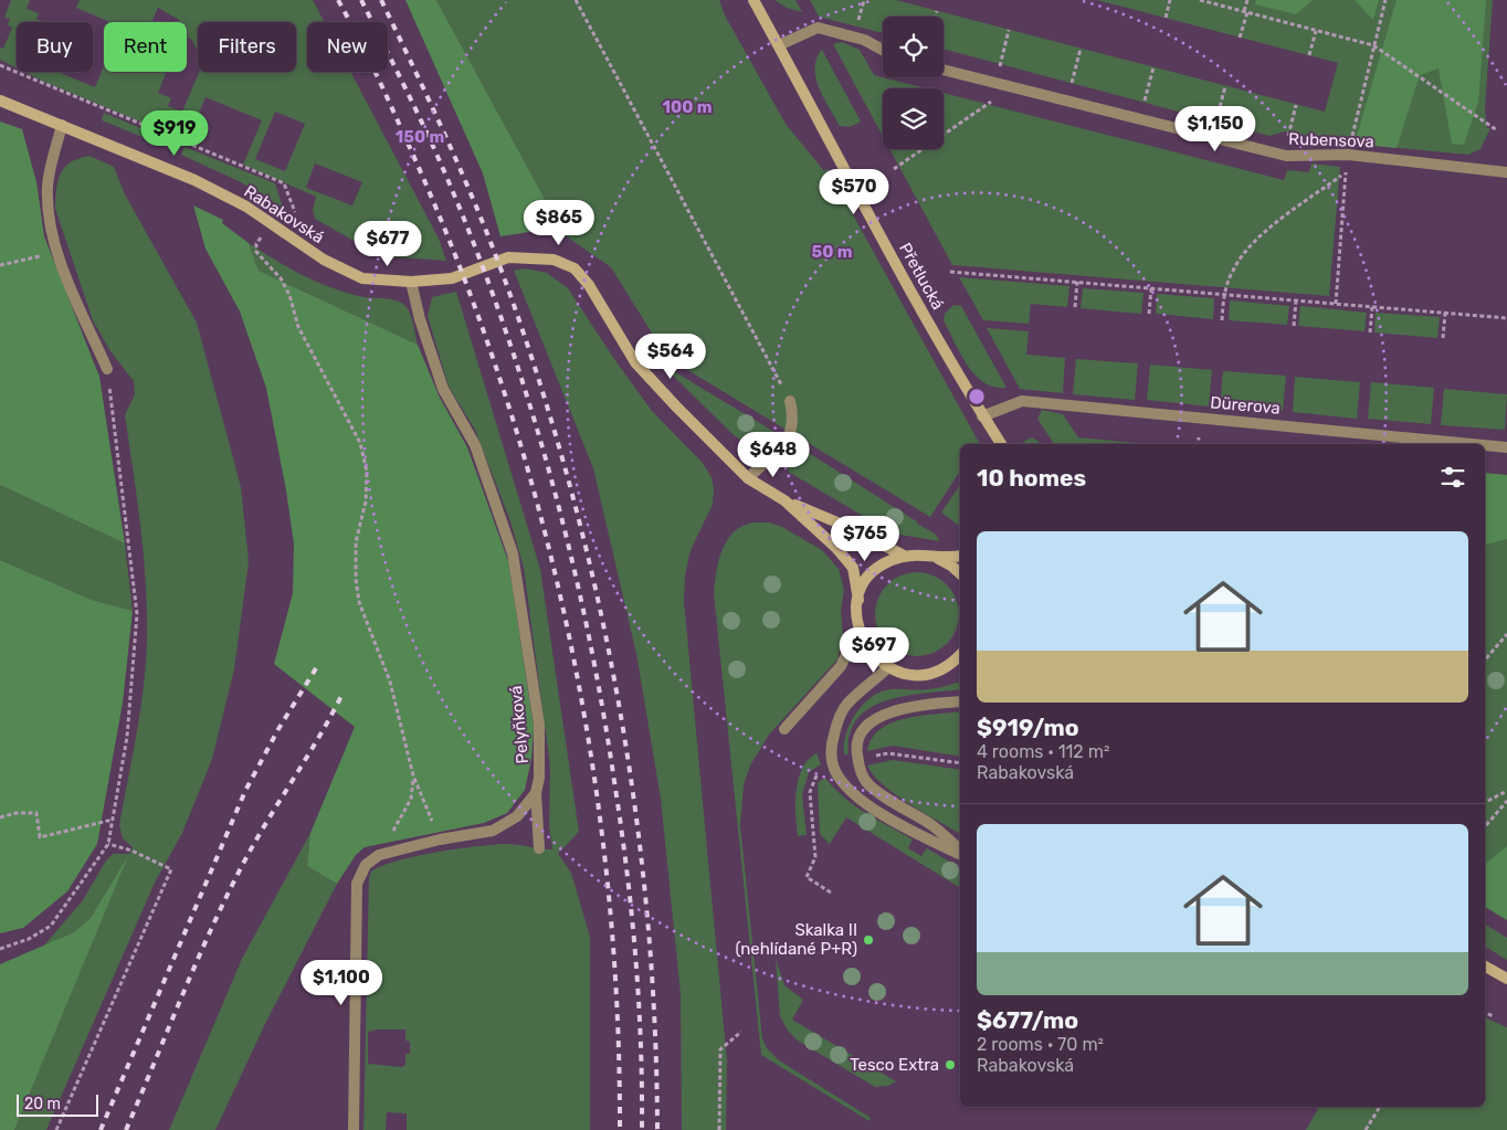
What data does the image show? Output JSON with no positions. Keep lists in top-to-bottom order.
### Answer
{
  "streets": {
    "main road": ["Rabakovská", "Přetlucká"],
    "street": ["Rubensova", "Dürerova", "Pelyňková"]
  },
  "crossings": [
    ["Rabakovská", "Pelyňková"],
    ["Přetlucká", "Dürerova"]
  ],
  "places": ["Skalka II (nehlídané P+R)", "Tesco Extra"],
  "scale_bar": "20 m",
  "page": {
    "chip": [
      "Buy",
      "Rent",
      "Filters",
      "New"
    ],
    "price": [
      "$1,150",
      "$919",
      "$570",
      "$865",
      "$677",
      "$564",
      "$648",
      "$765",
      "$697",
      "$1,100"
    ],
    "heading": "10 homes",
    "list": [
      {
        "name": "$919/mo",
        "note": "4 rooms · 112 m² · Rabakovská"
      },
      {
        "name": "$677/mo",
        "note": "2 rooms · 70 m² · Rabakovská"
      }
    ],
    "scale": "20 m"
  },
  "rings": ["100 m", "150 m", "50 m"]
}
